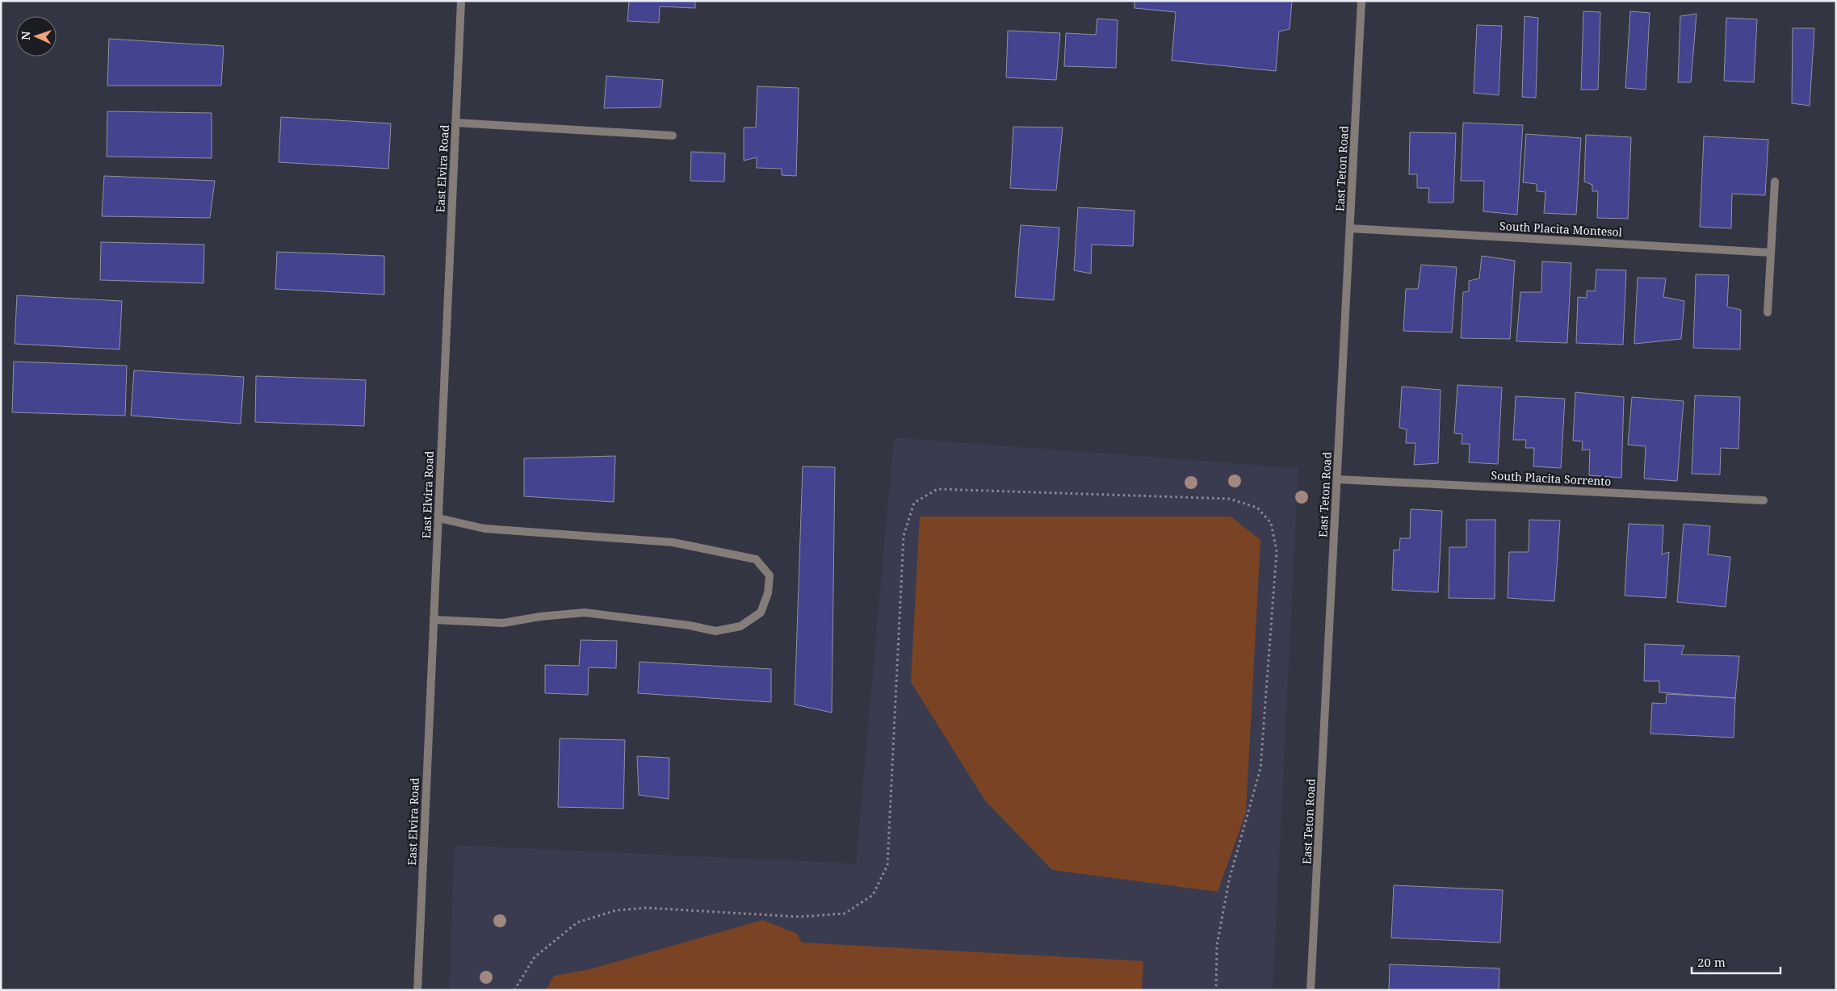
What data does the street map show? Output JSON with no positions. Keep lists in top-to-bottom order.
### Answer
{
  "streets": {
    "street": [
      "East Elvira Road",
      "East Teton Road",
      "South Placita Montesol",
      "South Placita Sorrento"
    ]
  },
  "crossings": [
    ["East Teton Road", "South Placita Montesol"],
    ["East Teton Road", "South Placita Sorrento"]
  ],
  "scale_bar": "20 m",
  "north": "left"
}
